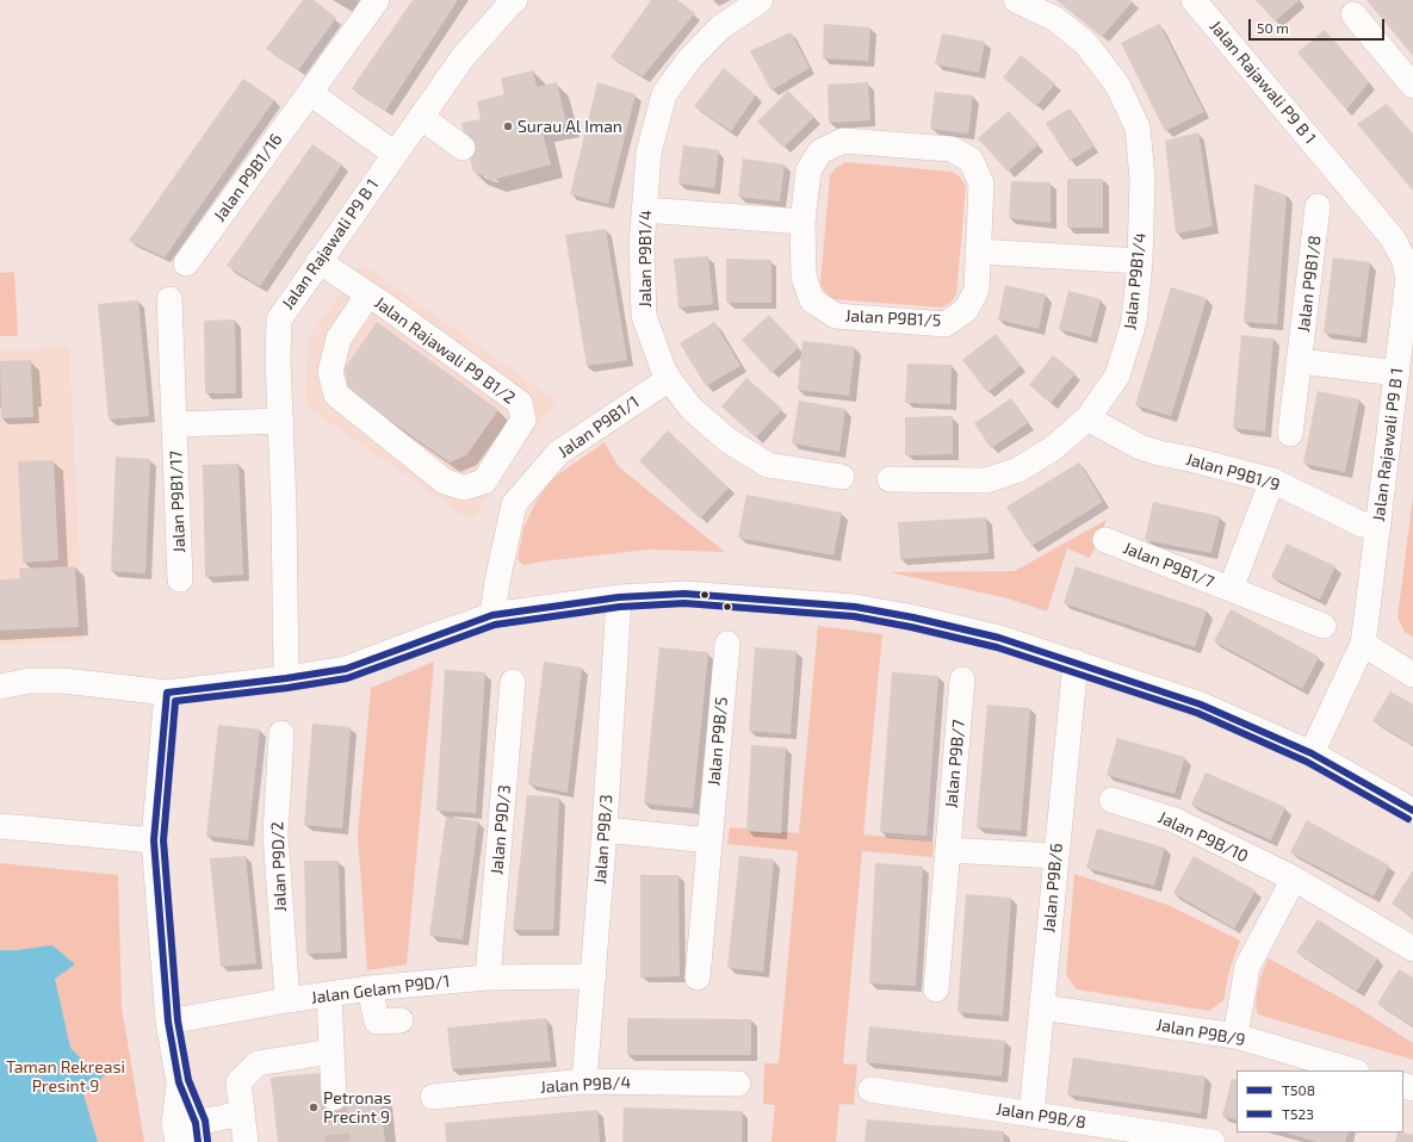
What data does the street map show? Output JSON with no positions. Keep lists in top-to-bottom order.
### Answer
{
  "streets": {
    "street": [
      "Jalan Rajawali P9 B 1",
      "Jalan P9B1/16",
      "Jalan P9B1/4",
      "Jalan P9B1/8",
      "Jalan P9B1/5",
      "Jalan Rajawali P9 B1/2",
      "Jalan P9B1/1",
      "Jalan P9B1/9",
      "Jalan P9B1/17",
      "Jalan P9B1/7",
      "Jalan P9B/5",
      "Jalan P9B/7",
      "Jalan P9D/3",
      "Jalan P9B/10",
      "Jalan P9B/3",
      "Jalan P9D/2",
      "Jalan P9B/6",
      "Jalan Gelam P9D/1",
      "Jalan P9B/9",
      "Jalan P9B/4",
      "Jalan P9B/8"
    ]
  },
  "crossings": [
    ["Jalan Rajawali P9 B 1", "Jalan Rajawali P9 B1/2"],
    ["Jalan Rajawali P9 B 1", "Jalan P9B1/9"],
    ["Jalan P9B1/4", "Jalan P9B1/1"],
    ["Jalan P9B1/4", "Jalan P9B1/9"],
    ["Jalan P9B1/9", "Jalan P9B1/7"],
    ["Jalan P9D/3", "Jalan Gelam P9D/1"],
    ["Jalan P9B/3", "Jalan Gelam P9D/1"],
    ["Jalan P9B/3", "Jalan P9B/4"],
    ["Jalan P9D/2", "Jalan Gelam P9D/1"],
    ["Jalan P9B/6", "Jalan P9B/9"],
    ["Jalan P9B/6", "Jalan P9B/8"]
  ],
  "parks": ["Taman Rekreasi Presint 9"],
  "places": ["Surau Al Iman", "Petronas Precint 9"],
  "lines": ["transit line T508", "transit line T523"],
  "legend": ["T508", "T523"],
  "scale_bar": "50 m"
}
